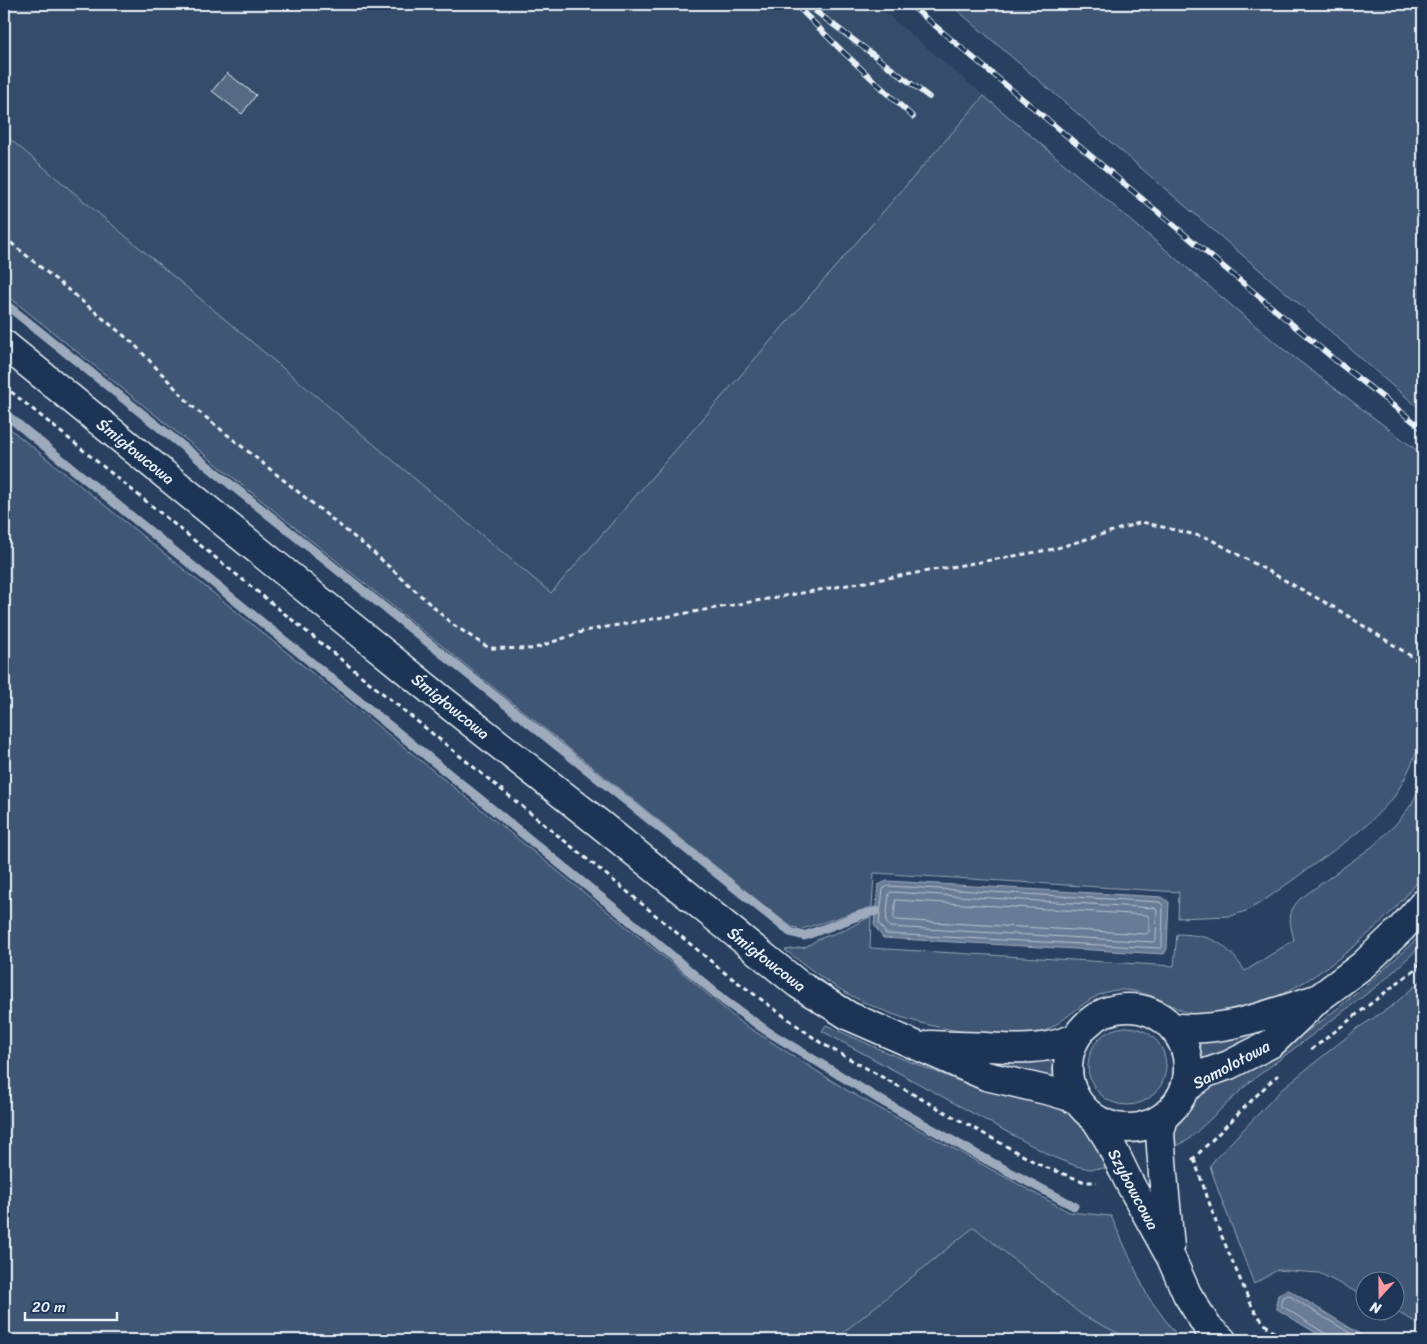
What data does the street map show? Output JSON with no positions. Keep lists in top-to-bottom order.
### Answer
{
  "streets": {
    "street": ["Śmigłowcowa", "Samolotowa", "Szybowcowa"]
  },
  "crossings": [
    ["Śmigłowcowa", "Samolotowa"],
    ["Śmigłowcowa", "Szybowcowa"],
    ["Samolotowa", "Szybowcowa"]
  ],
  "scale_bar": "20 m",
  "north": "bottom"
}
